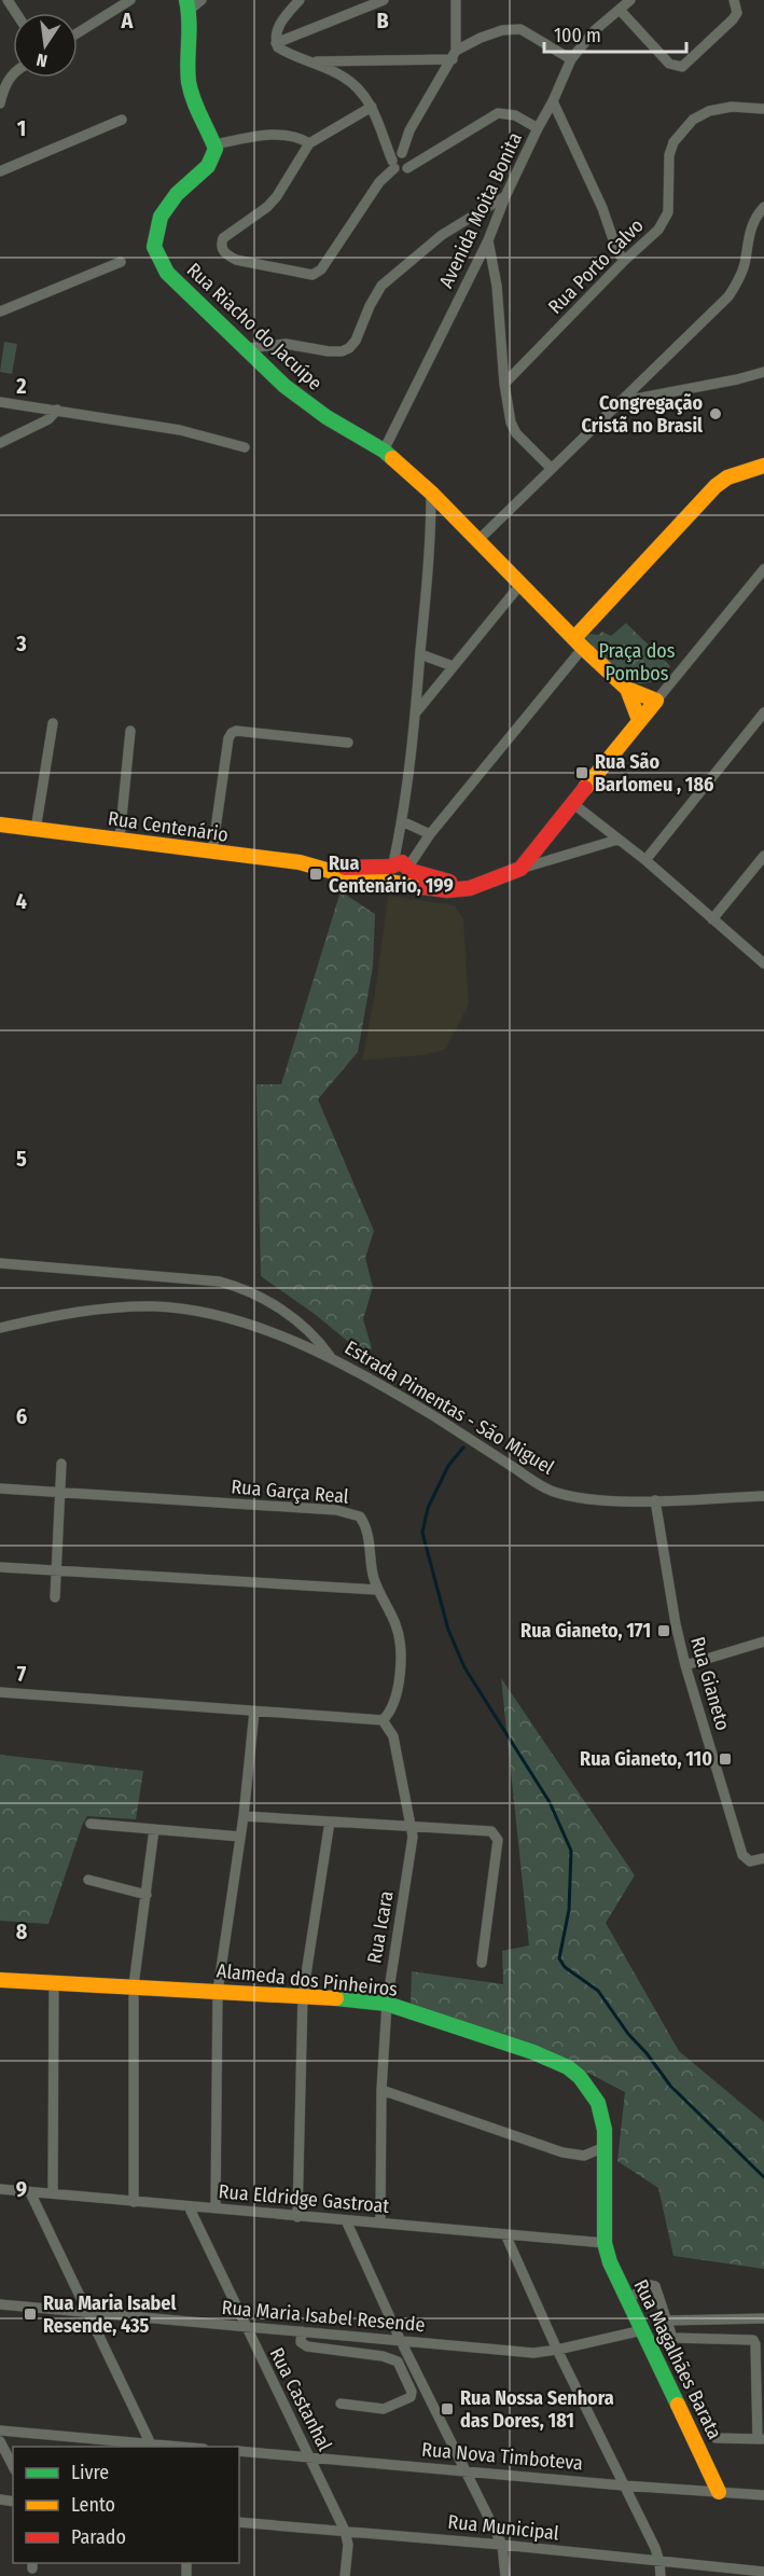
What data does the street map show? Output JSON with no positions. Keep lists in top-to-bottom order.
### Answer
{
  "streets": {
    "street": [
      "Avenida Moita Bonita",
      "Rua Porto Calvo",
      "Rua Riacho do Jacuípe",
      "Rua Centenário",
      "Estrada Pimentas - São Miguel",
      "Rua Garça Real",
      "Rua Gianeto",
      "Rua Icara",
      "Alameda dos Pinheiros",
      "Rua Eldridge Gastroat",
      "Rua Maria Isabel Resende",
      "Rua Magalhães Barata",
      "Rua Castanhal",
      "Rua Nova Timboteva",
      "Rua Municipal"
    ]
  },
  "crossings": [
    ["Avenida Moita Bonita", "Rua Riacho do Jacuípe"],
    ["Estrada Pimentas - São Miguel", "Rua Gianeto"],
    ["Rua Garça Real", "Rua Icara"],
    ["Rua Icara", "Alameda dos Pinheiros"],
    ["Rua Icara", "Rua Eldridge Gastroat"],
    ["Alameda dos Pinheiros", "Rua Eldridge Gastroat"],
    ["Alameda dos Pinheiros", "Rua Magalhães Barata"],
    ["Rua Eldridge Gastroat", "Rua Magalhães Barata"],
    ["Rua Eldridge Gastroat", "Rua Castanhal"],
    ["Rua Maria Isabel Resende", "Rua Magalhães Barata"],
    ["Rua Maria Isabel Resende", "Rua Castanhal"],
    ["Rua Magalhães Barata", "Rua Nova Timboteva"],
    ["Rua Castanhal", "Rua Nova Timboteva"],
    ["Rua Castanhal", "Rua Municipal"]
  ],
  "parks": ["Praça dos Pombos"],
  "places": {
    "other": ["Congregação Cristã no Brasil"],
    "transit": [
      "Rua São Barlomeu , 186",
      "Rua Centenário, 199",
      "Rua Gianeto, 171",
      "Rua Gianeto, 110",
      "Rua Maria Isabel Resende, 435",
      "Rua Nossa Senhora das Dores, 181"
    ]
  },
  "legend": ["Livre", "Lento", "Parado"],
  "scale_bar": "100 m",
  "north": "bottom",
  "grid": {
    "columns": ["A", "B"],
    "rows": [
      "1",
      "2",
      "3",
      "4",
      "5",
      "6",
      "7",
      "8",
      "9"
    ]
  }
}
